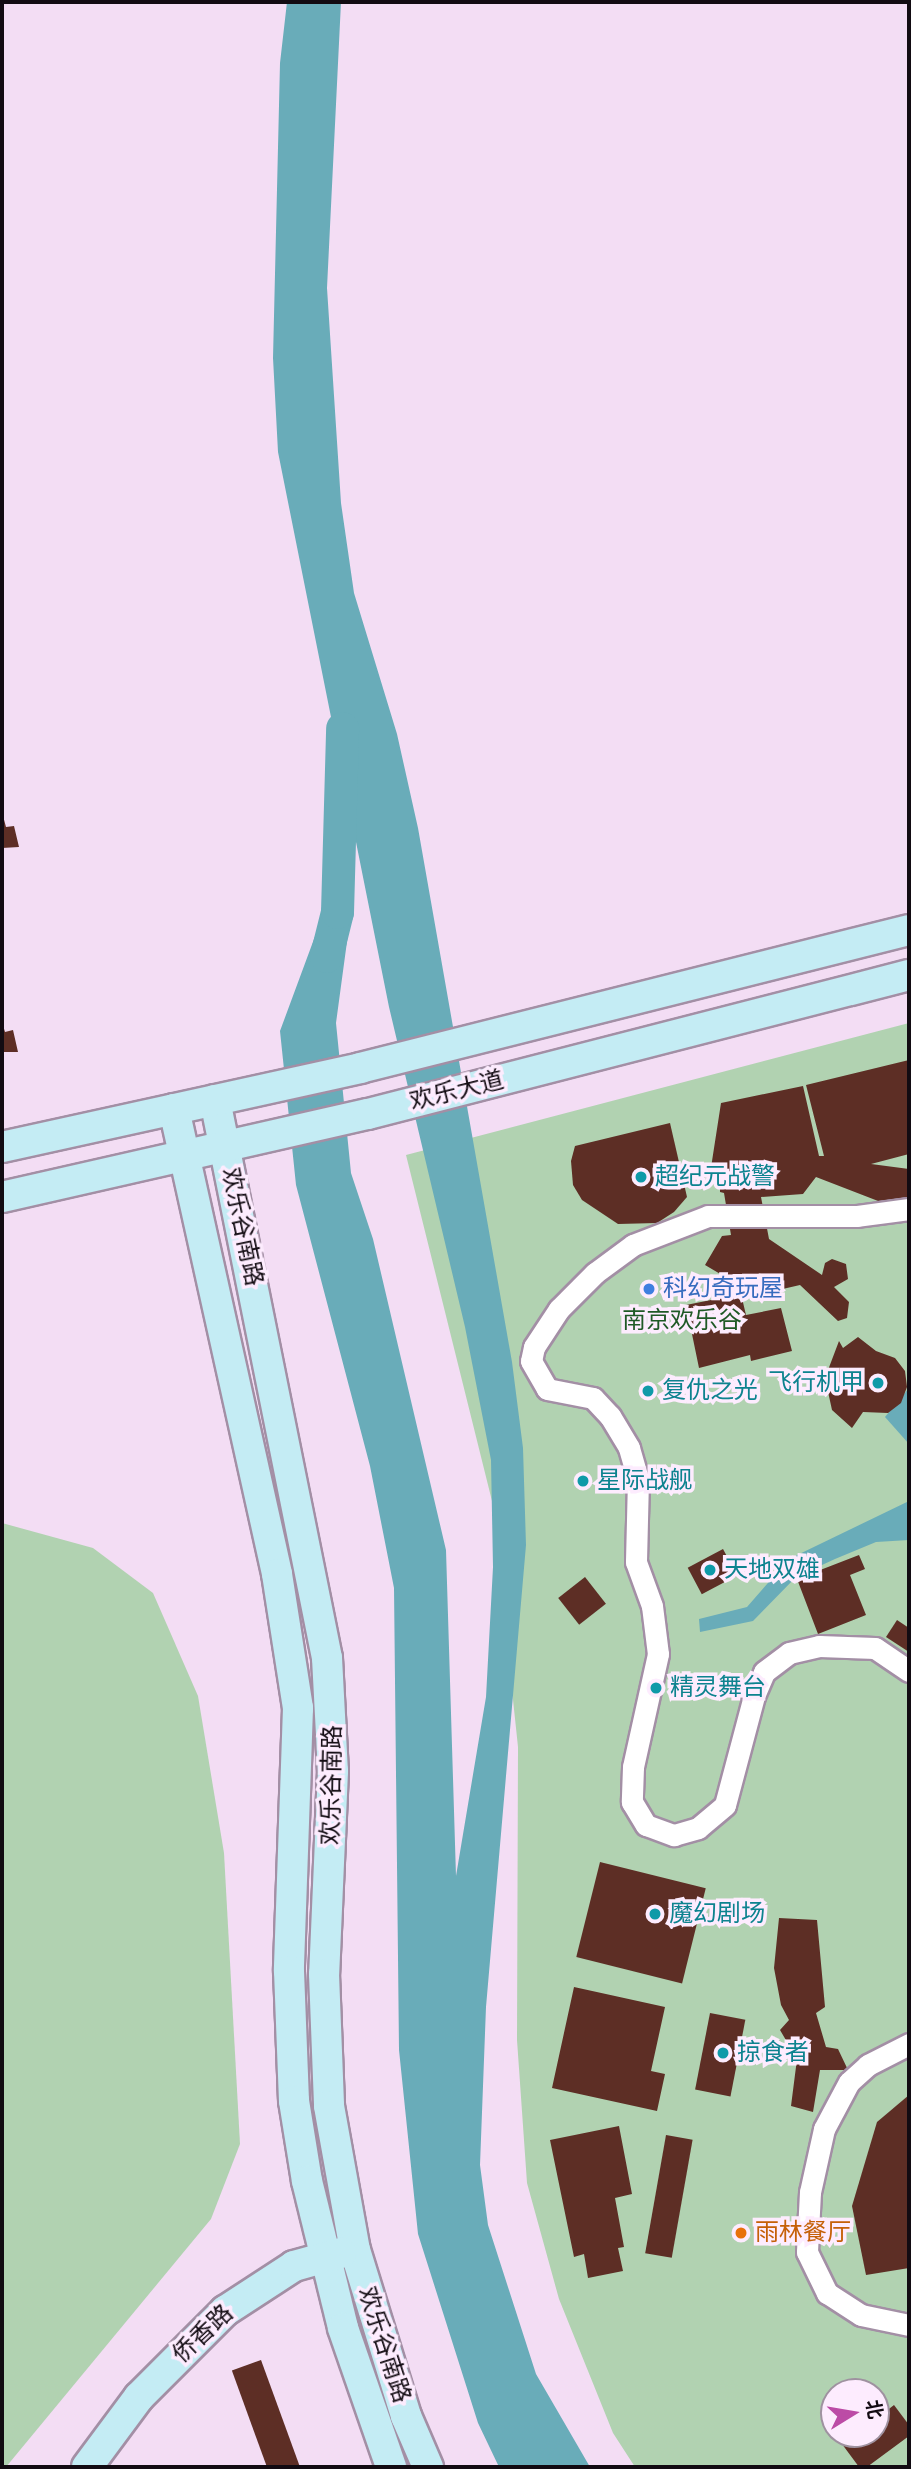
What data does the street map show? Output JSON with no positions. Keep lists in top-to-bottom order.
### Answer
{
  "streets": {
    "street": ["欢乐大道", "欢乐谷南路", "侨香路"]
  },
  "crossings": [
    ["欢乐大道", "欢乐谷南路"],
    ["欢乐谷南路", "侨香路"]
  ],
  "parks": ["南京欢乐谷"],
  "places": [
    "超纪元战警",
    "科幻奇玩屋",
    "飞行机甲",
    "复仇之光",
    "星际战舰",
    "天地双雄",
    "精灵舞台",
    "魔幻剧场",
    "掠食者",
    "雨林餐厅"
  ],
  "north": "right"
}
